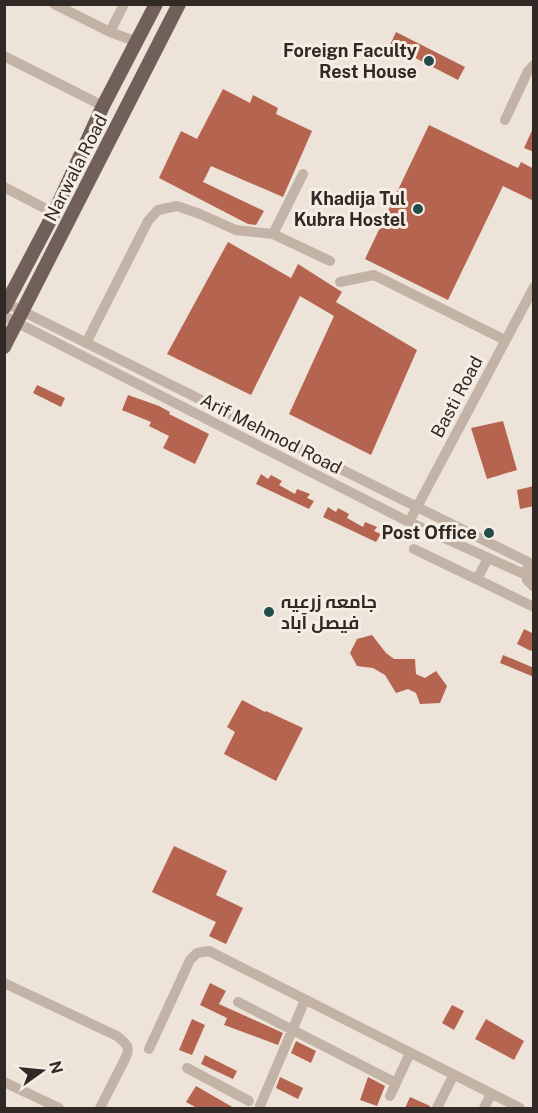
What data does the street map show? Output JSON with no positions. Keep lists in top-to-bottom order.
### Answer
{
  "streets": {
    "main road": ["Narwala Road"],
    "street": ["Basti Road", "Arif Mehmod Road"]
  },
  "crossings": [
    ["Narwala Road", "Arif Mehmod Road"],
    ["Basti Road", "Arif Mehmod Road"]
  ],
  "places": [
    "Foreign Faculty Rest House",
    "Khadija Tul Kubra Hostel",
    "Post Office",
    "جامعہ زرعیہ فیصل آباد"
  ],
  "north": "right"
}
